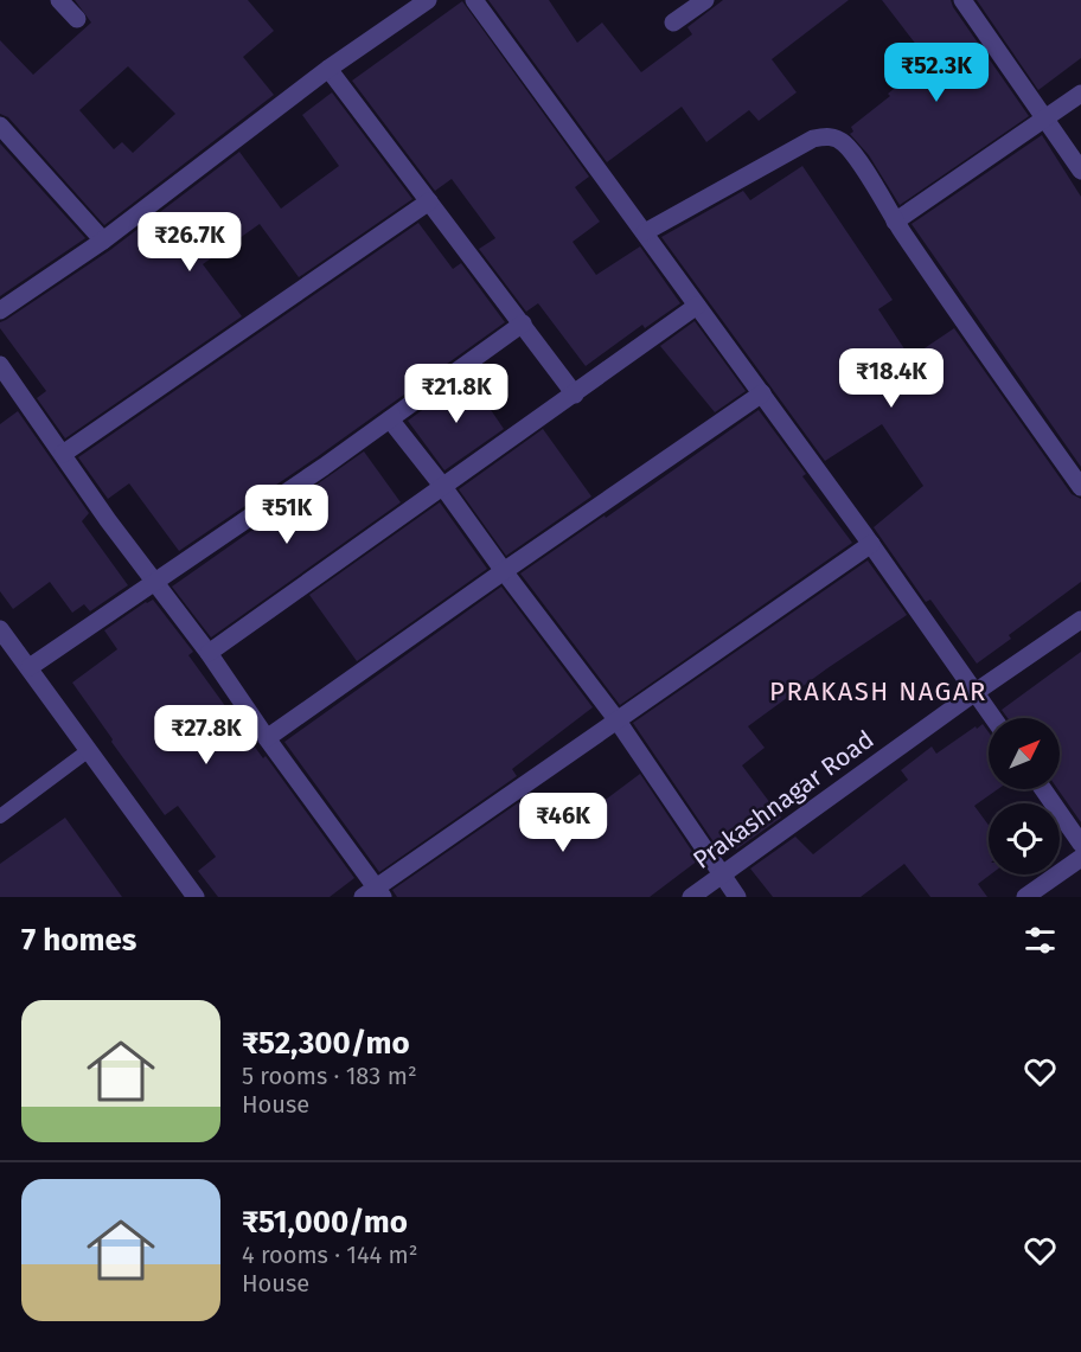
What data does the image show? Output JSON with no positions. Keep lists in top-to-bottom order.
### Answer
{
  "streets": {
    "street": ["Prakashnagar Road"]
  },
  "districts": ["PRAKASH NAGAR"],
  "north": "top right",
  "page": {
    "price": [
      "₹52.3K",
      "₹26.7K",
      "₹18.4K",
      "₹21.8K",
      "₹51K",
      "₹27.8K",
      "₹46K"
    ],
    "heading": "7 homes",
    "list": [
      {
        "name": "₹52,300/mo",
        "note": "5 rooms · 183 m² · House"
      },
      {
        "name": "₹51,000/mo",
        "note": "4 rooms · 144 m² · House"
      }
    ]
  }
}
